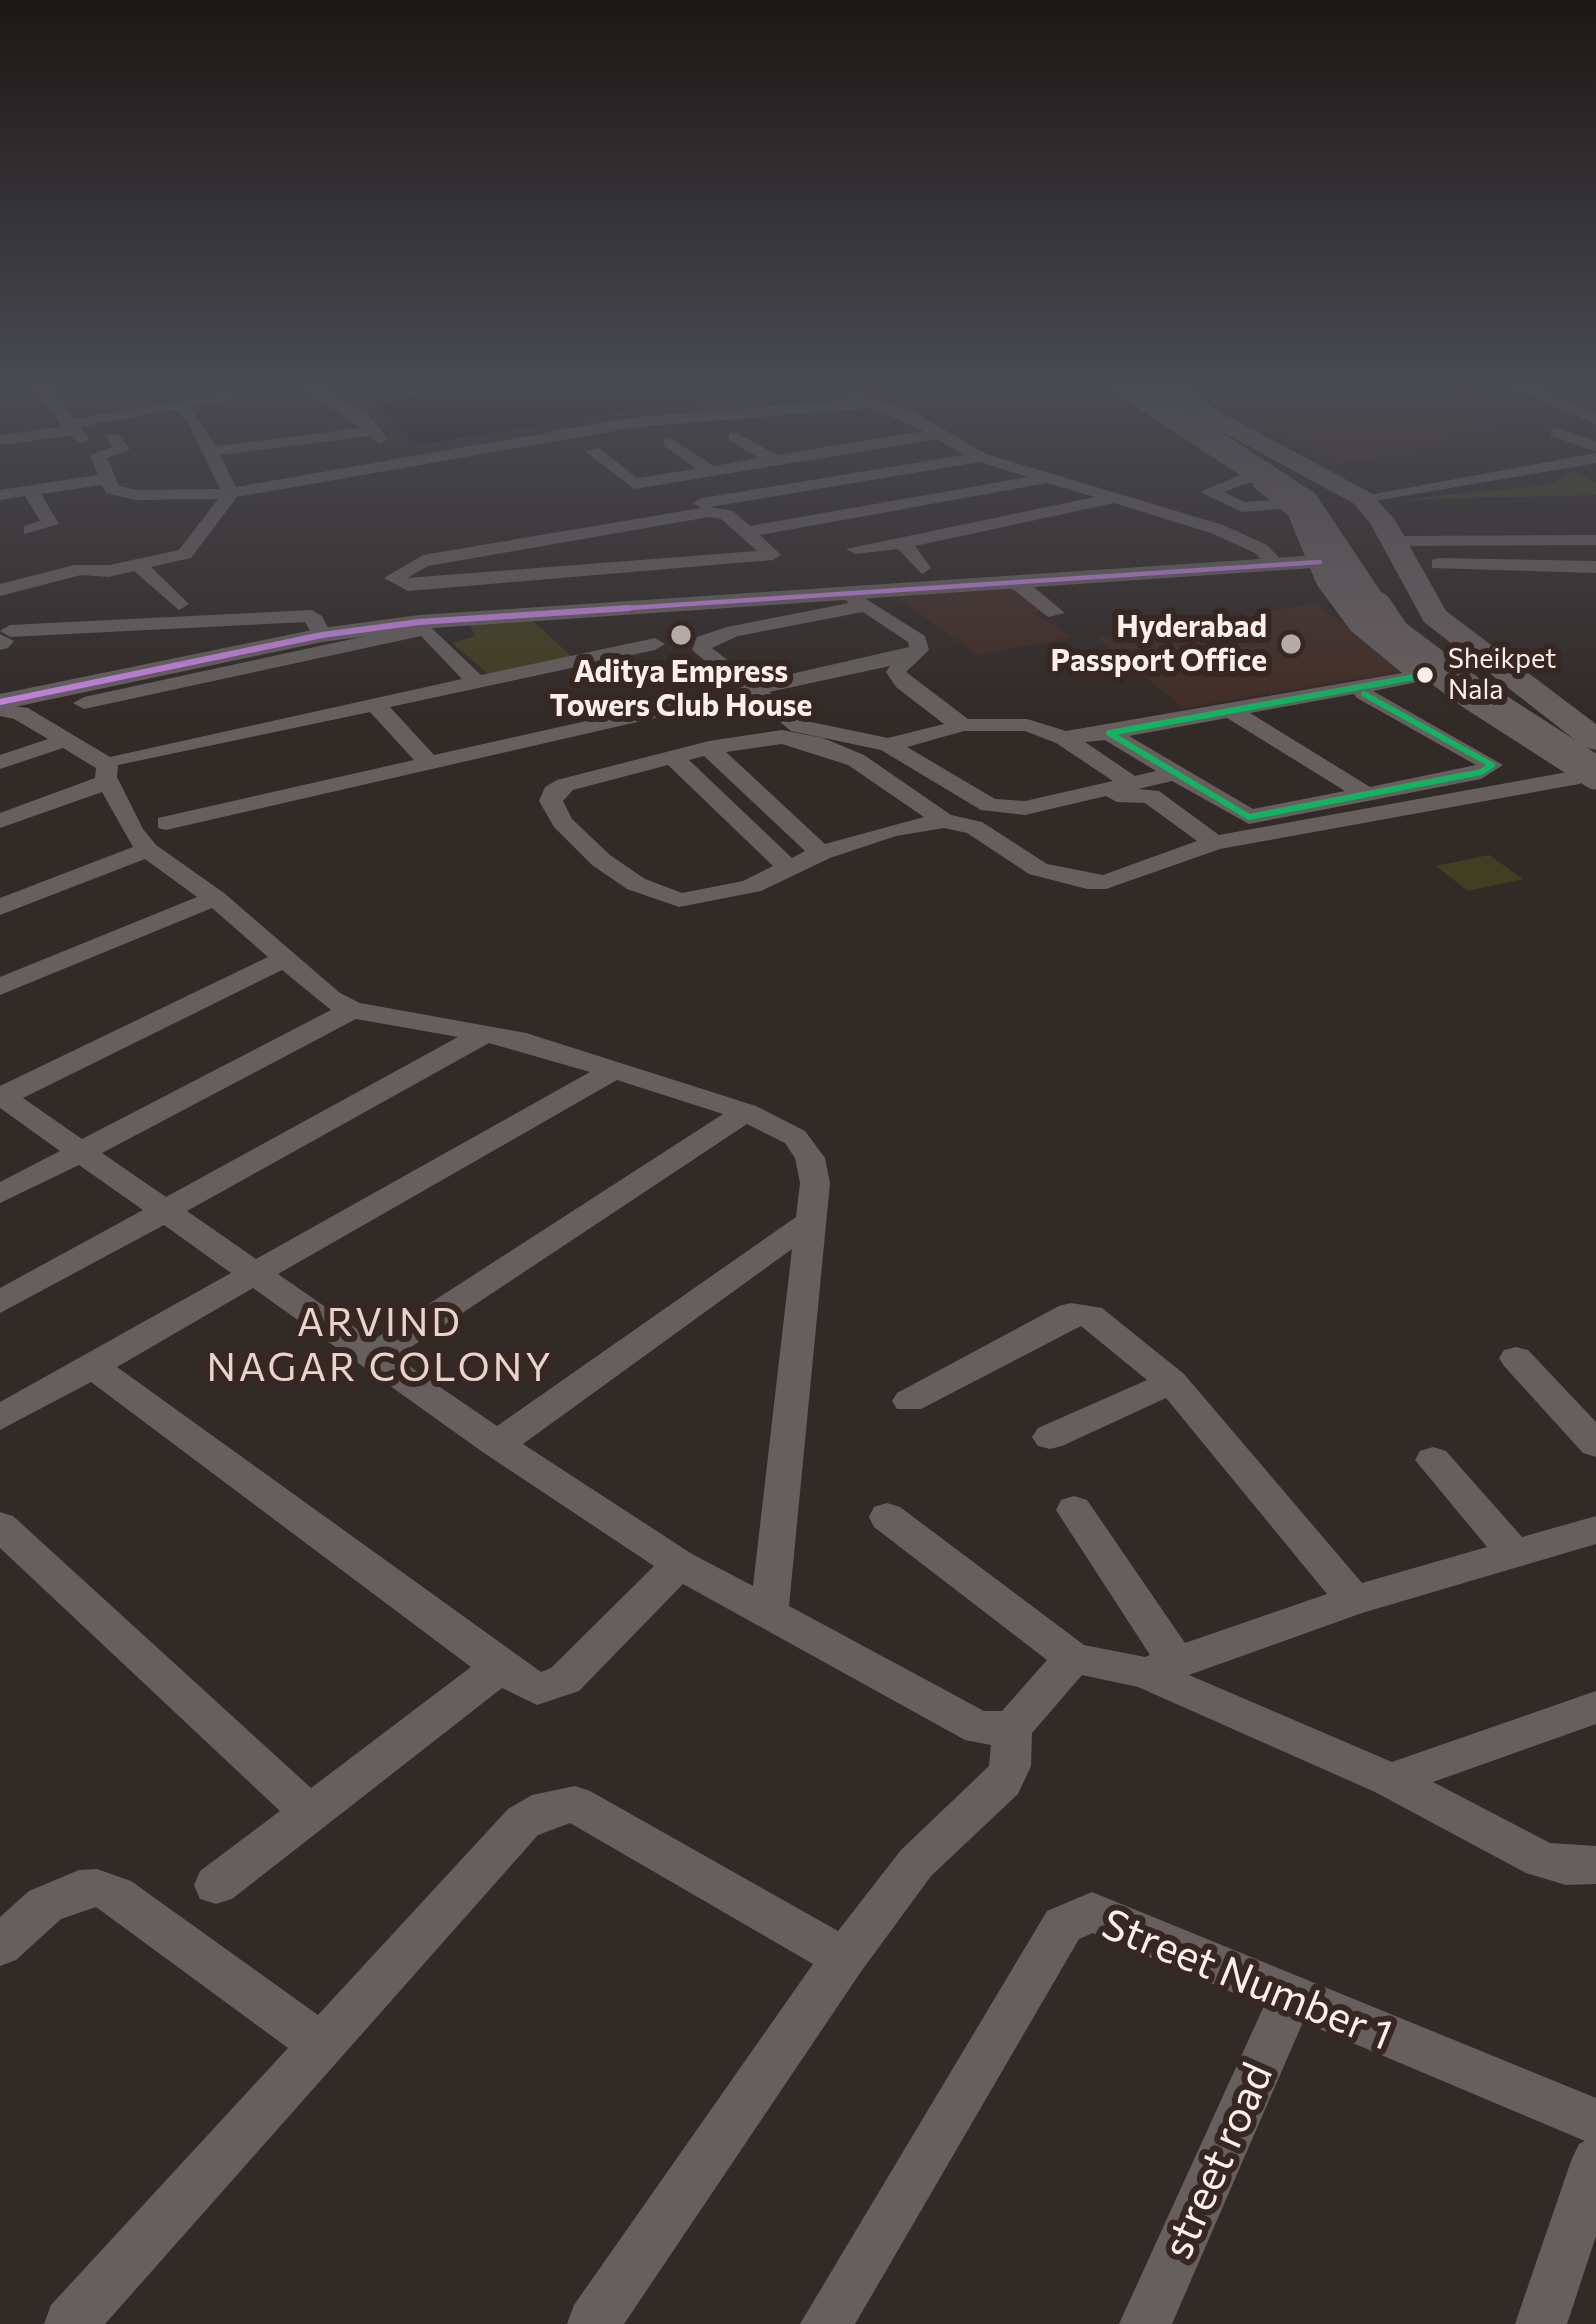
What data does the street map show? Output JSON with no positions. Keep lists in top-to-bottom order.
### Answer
{
  "streets": {
    "street": ["Street Number 1", "street road"]
  },
  "crossings": [
    ["Street Number 1", "street road"]
  ],
  "districts": ["ARVIND NAGAR COLONY"],
  "places": ["Aditya Empress Towers Club House", "Hyderabad Passport Office", "Sheikpet Nala"]
}
